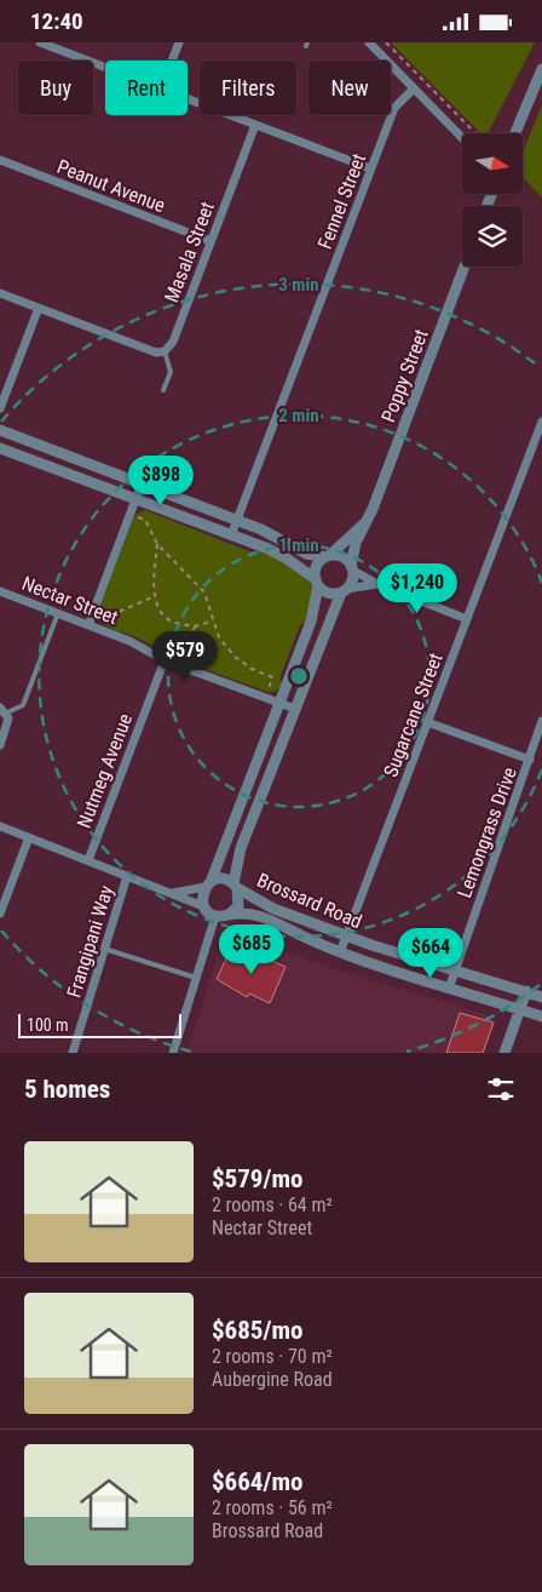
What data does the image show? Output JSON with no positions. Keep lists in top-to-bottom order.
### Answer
{
  "streets": {
    "street": [
      "Peanut Avenue",
      "Fennel Street",
      "Masala Street",
      "Poppy Street",
      "Nectar Street",
      "Sugarcane Street",
      "Nutmeg Avenue",
      "Lemongrass Drive",
      "Brossard Road",
      "Frangipani Way"
    ]
  },
  "crossings": [
    ["Peanut Avenue", "Masala Street"],
    ["Poppy Street", "Brossard Road"],
    ["Nectar Street", "Nutmeg Avenue"],
    ["Nectar Street", "Brossard Road"],
    ["Sugarcane Street", "Brossard Road"],
    ["Lemongrass Drive", "Brossard Road"]
  ],
  "scale_bar": "100 m",
  "north": "right",
  "page": {
    "status": "12:40",
    "chip": [
      "Buy",
      "Rent",
      "Filters",
      "New"
    ],
    "price": [
      "$898",
      "$1,240",
      "$579",
      "$685",
      "$664"
    ],
    "scale": "100 m",
    "heading": "5 homes",
    "list": [
      {
        "name": "$579/mo",
        "note": "2 rooms · 64 m² · Nectar Street"
      },
      {
        "name": "$685/mo",
        "note": "2 rooms · 70 m² · Aubergine Road"
      },
      {
        "name": "$664/mo",
        "note": "2 rooms · 56 m² · Brossard Road"
      }
    ]
  },
  "rings": ["3 min", "2 min", "1 min"]
}
